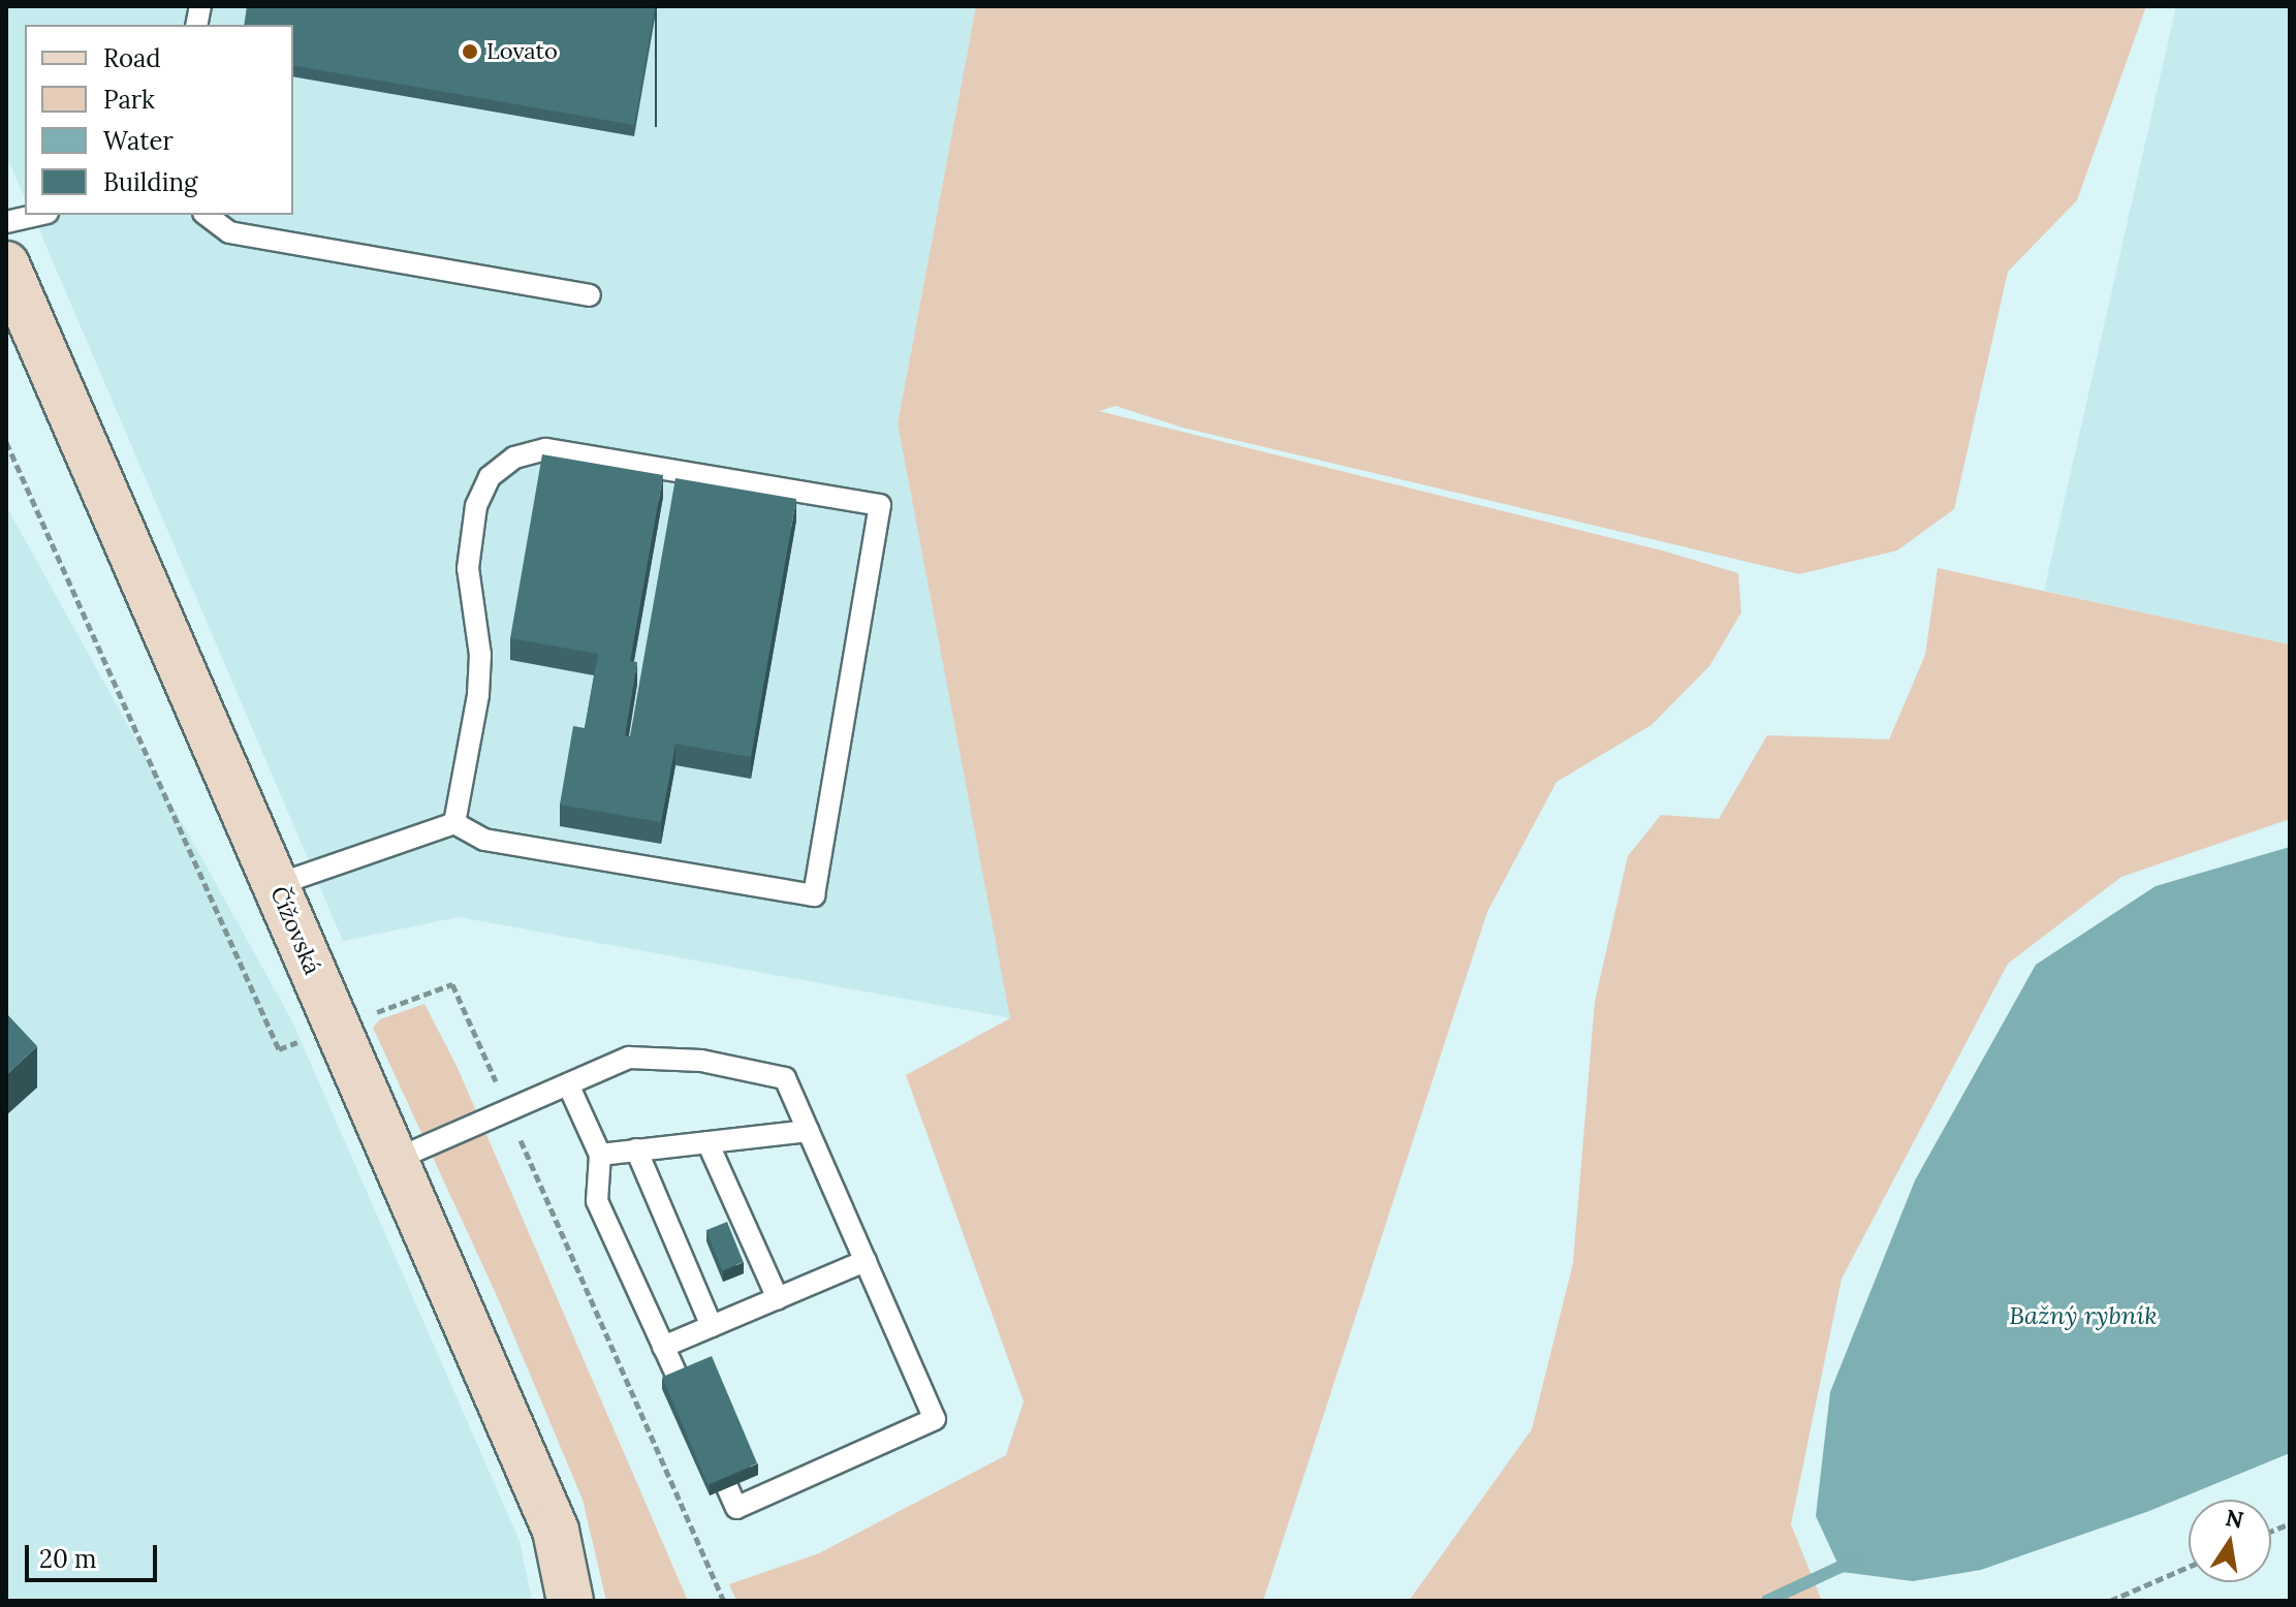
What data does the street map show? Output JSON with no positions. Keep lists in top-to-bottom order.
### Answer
{
  "streets": {
    "street": ["Čížovská"]
  },
  "water": ["Bažný rybník"],
  "places": ["Lovato"],
  "legend": [
    "Road",
    "Park",
    "Water",
    "Building"
  ],
  "scale_bar": "20 m",
  "north": "top"
}
